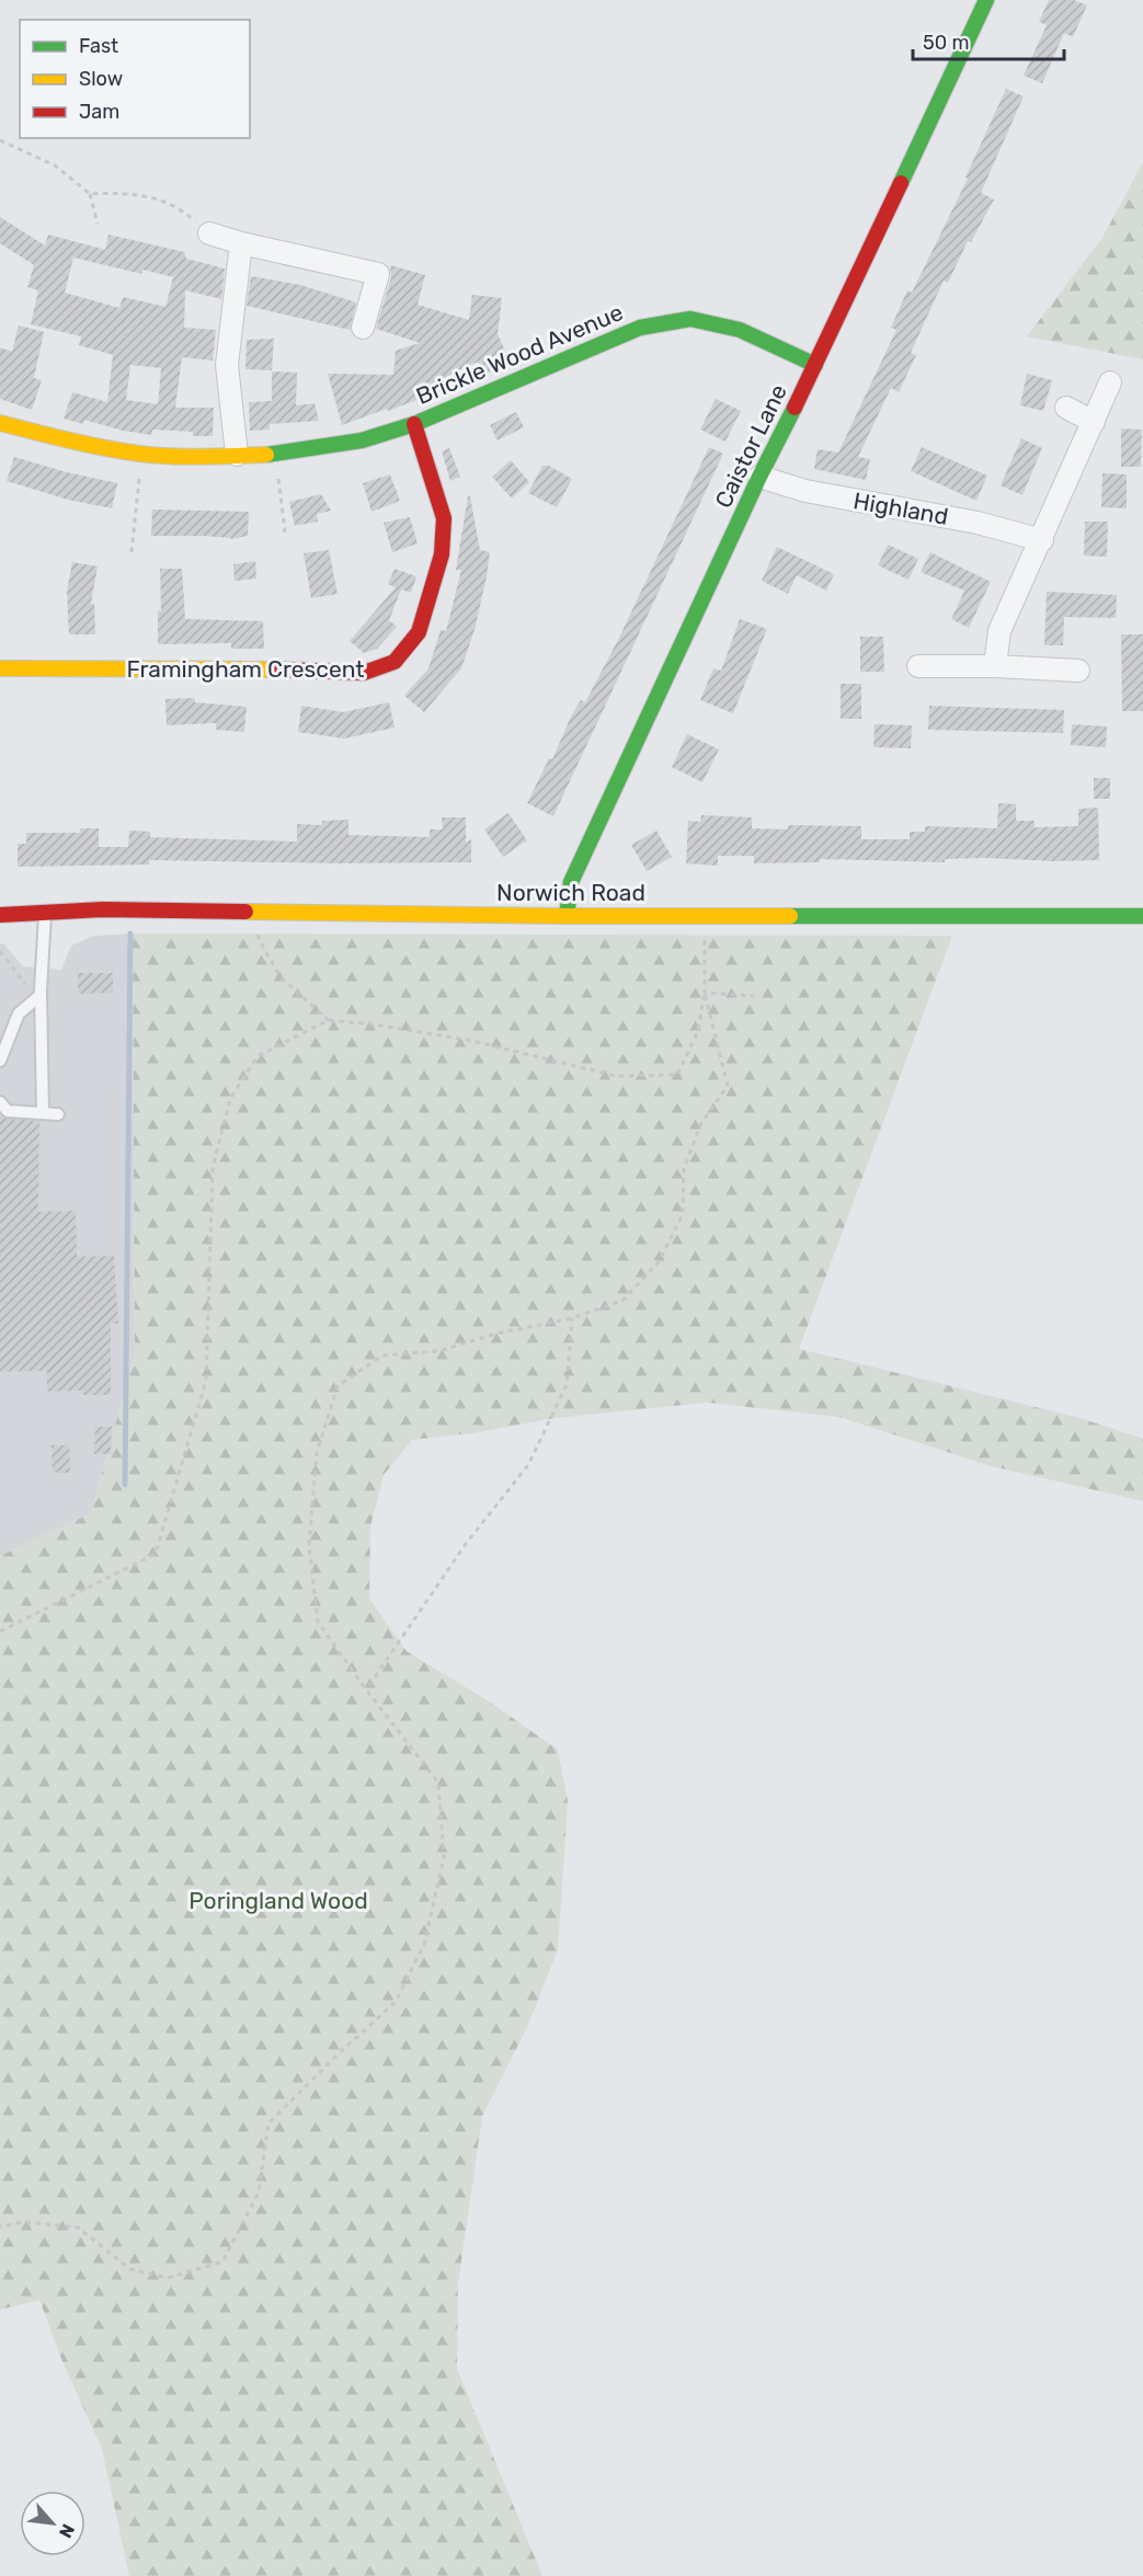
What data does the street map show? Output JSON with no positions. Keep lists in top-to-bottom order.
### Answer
{
  "streets": {
    "street": [
      "Brickle Wood Avenue",
      "Caistor Lane",
      "Highland",
      "Framingham Crescent",
      "Norwich Road"
    ]
  },
  "crossings": [
    ["Brickle Wood Avenue", "Caistor Lane"],
    ["Brickle Wood Avenue", "Framingham Crescent"],
    ["Caistor Lane", "Highland"],
    ["Caistor Lane", "Norwich Road"]
  ],
  "parks": ["Poringland Wood"],
  "legend": ["Fast", "Slow", "Jam"],
  "scale_bar": "50 m",
  "north": "bottom right"
}
